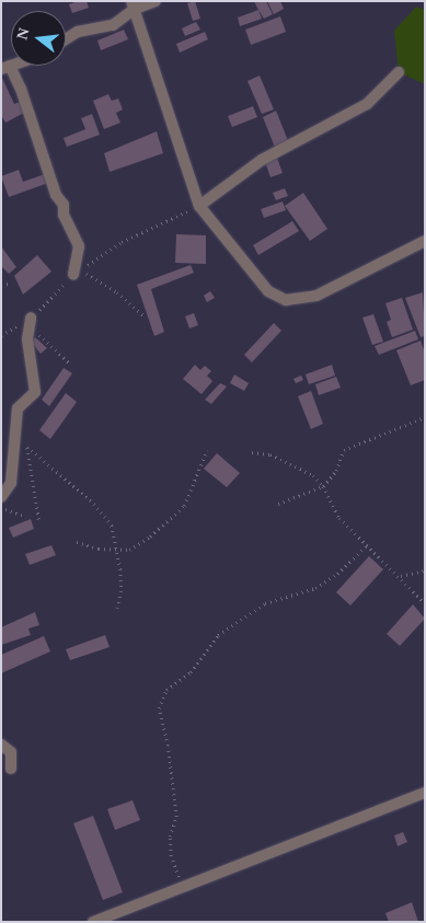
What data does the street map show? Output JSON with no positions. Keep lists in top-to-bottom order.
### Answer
{
  "north": "left"
}
